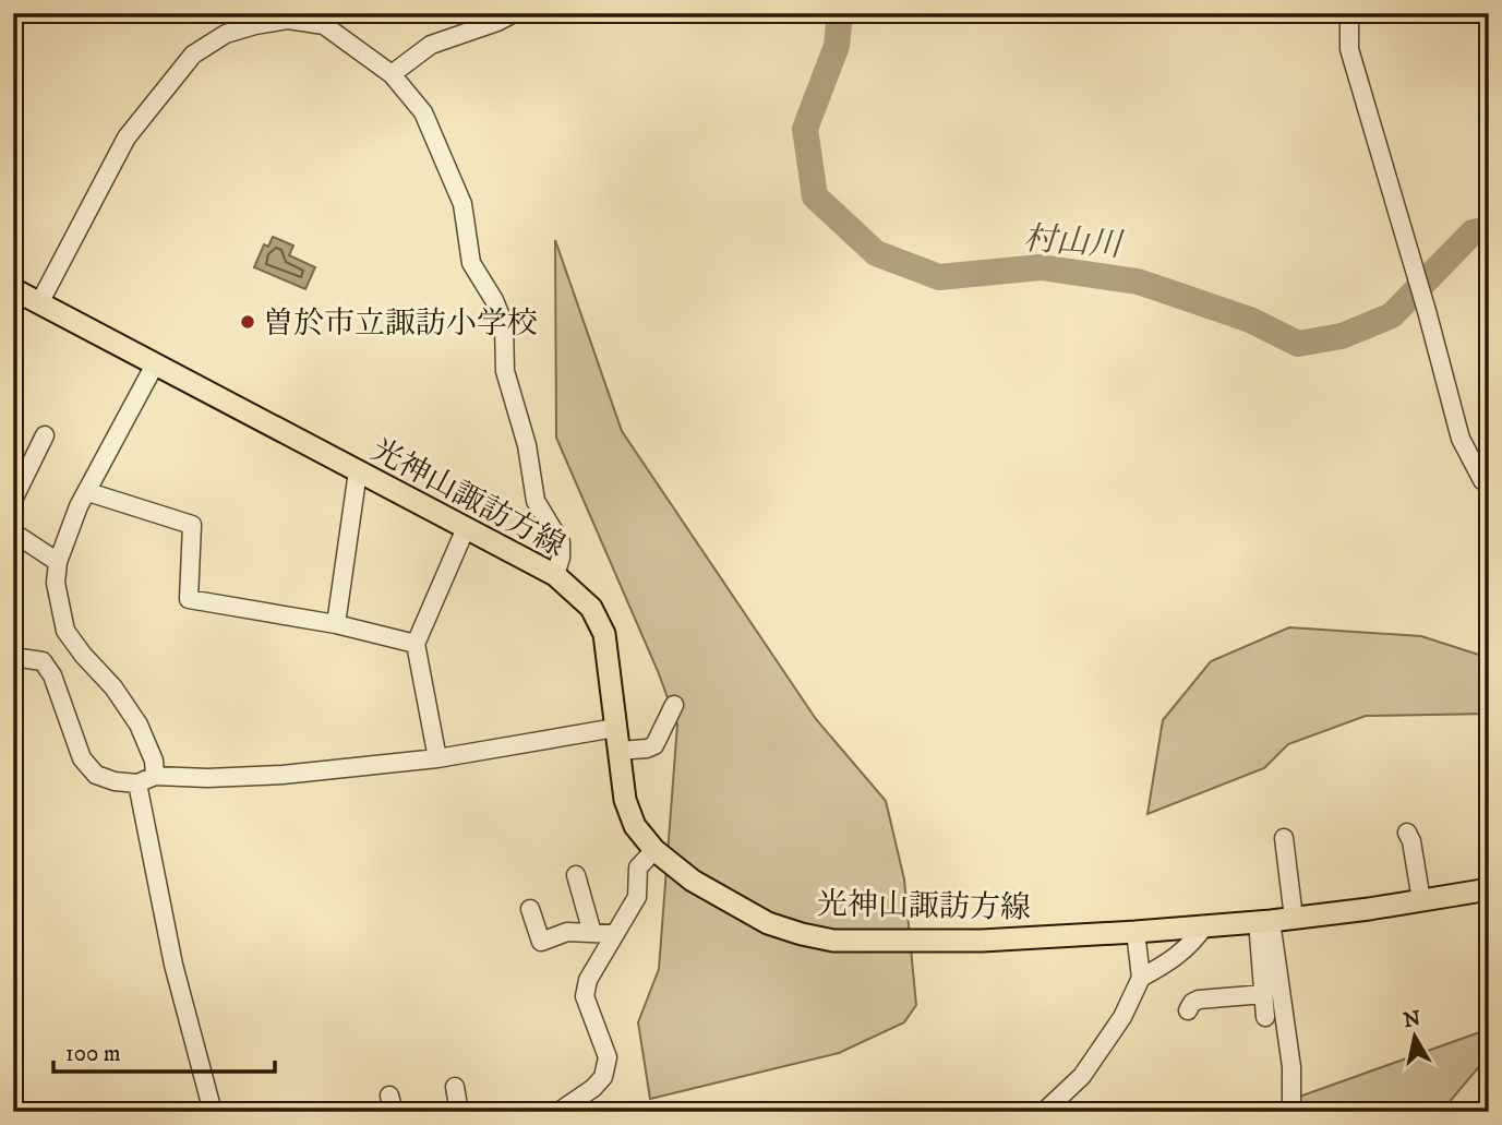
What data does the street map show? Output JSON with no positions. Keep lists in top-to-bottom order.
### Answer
{
  "streets": {
    "main road": ["光神山諏訪方線"]
  },
  "water": ["村山川"],
  "places": ["曽於市立諏訪小学校"],
  "scale_bar": "100 m",
  "north": "top"
}
